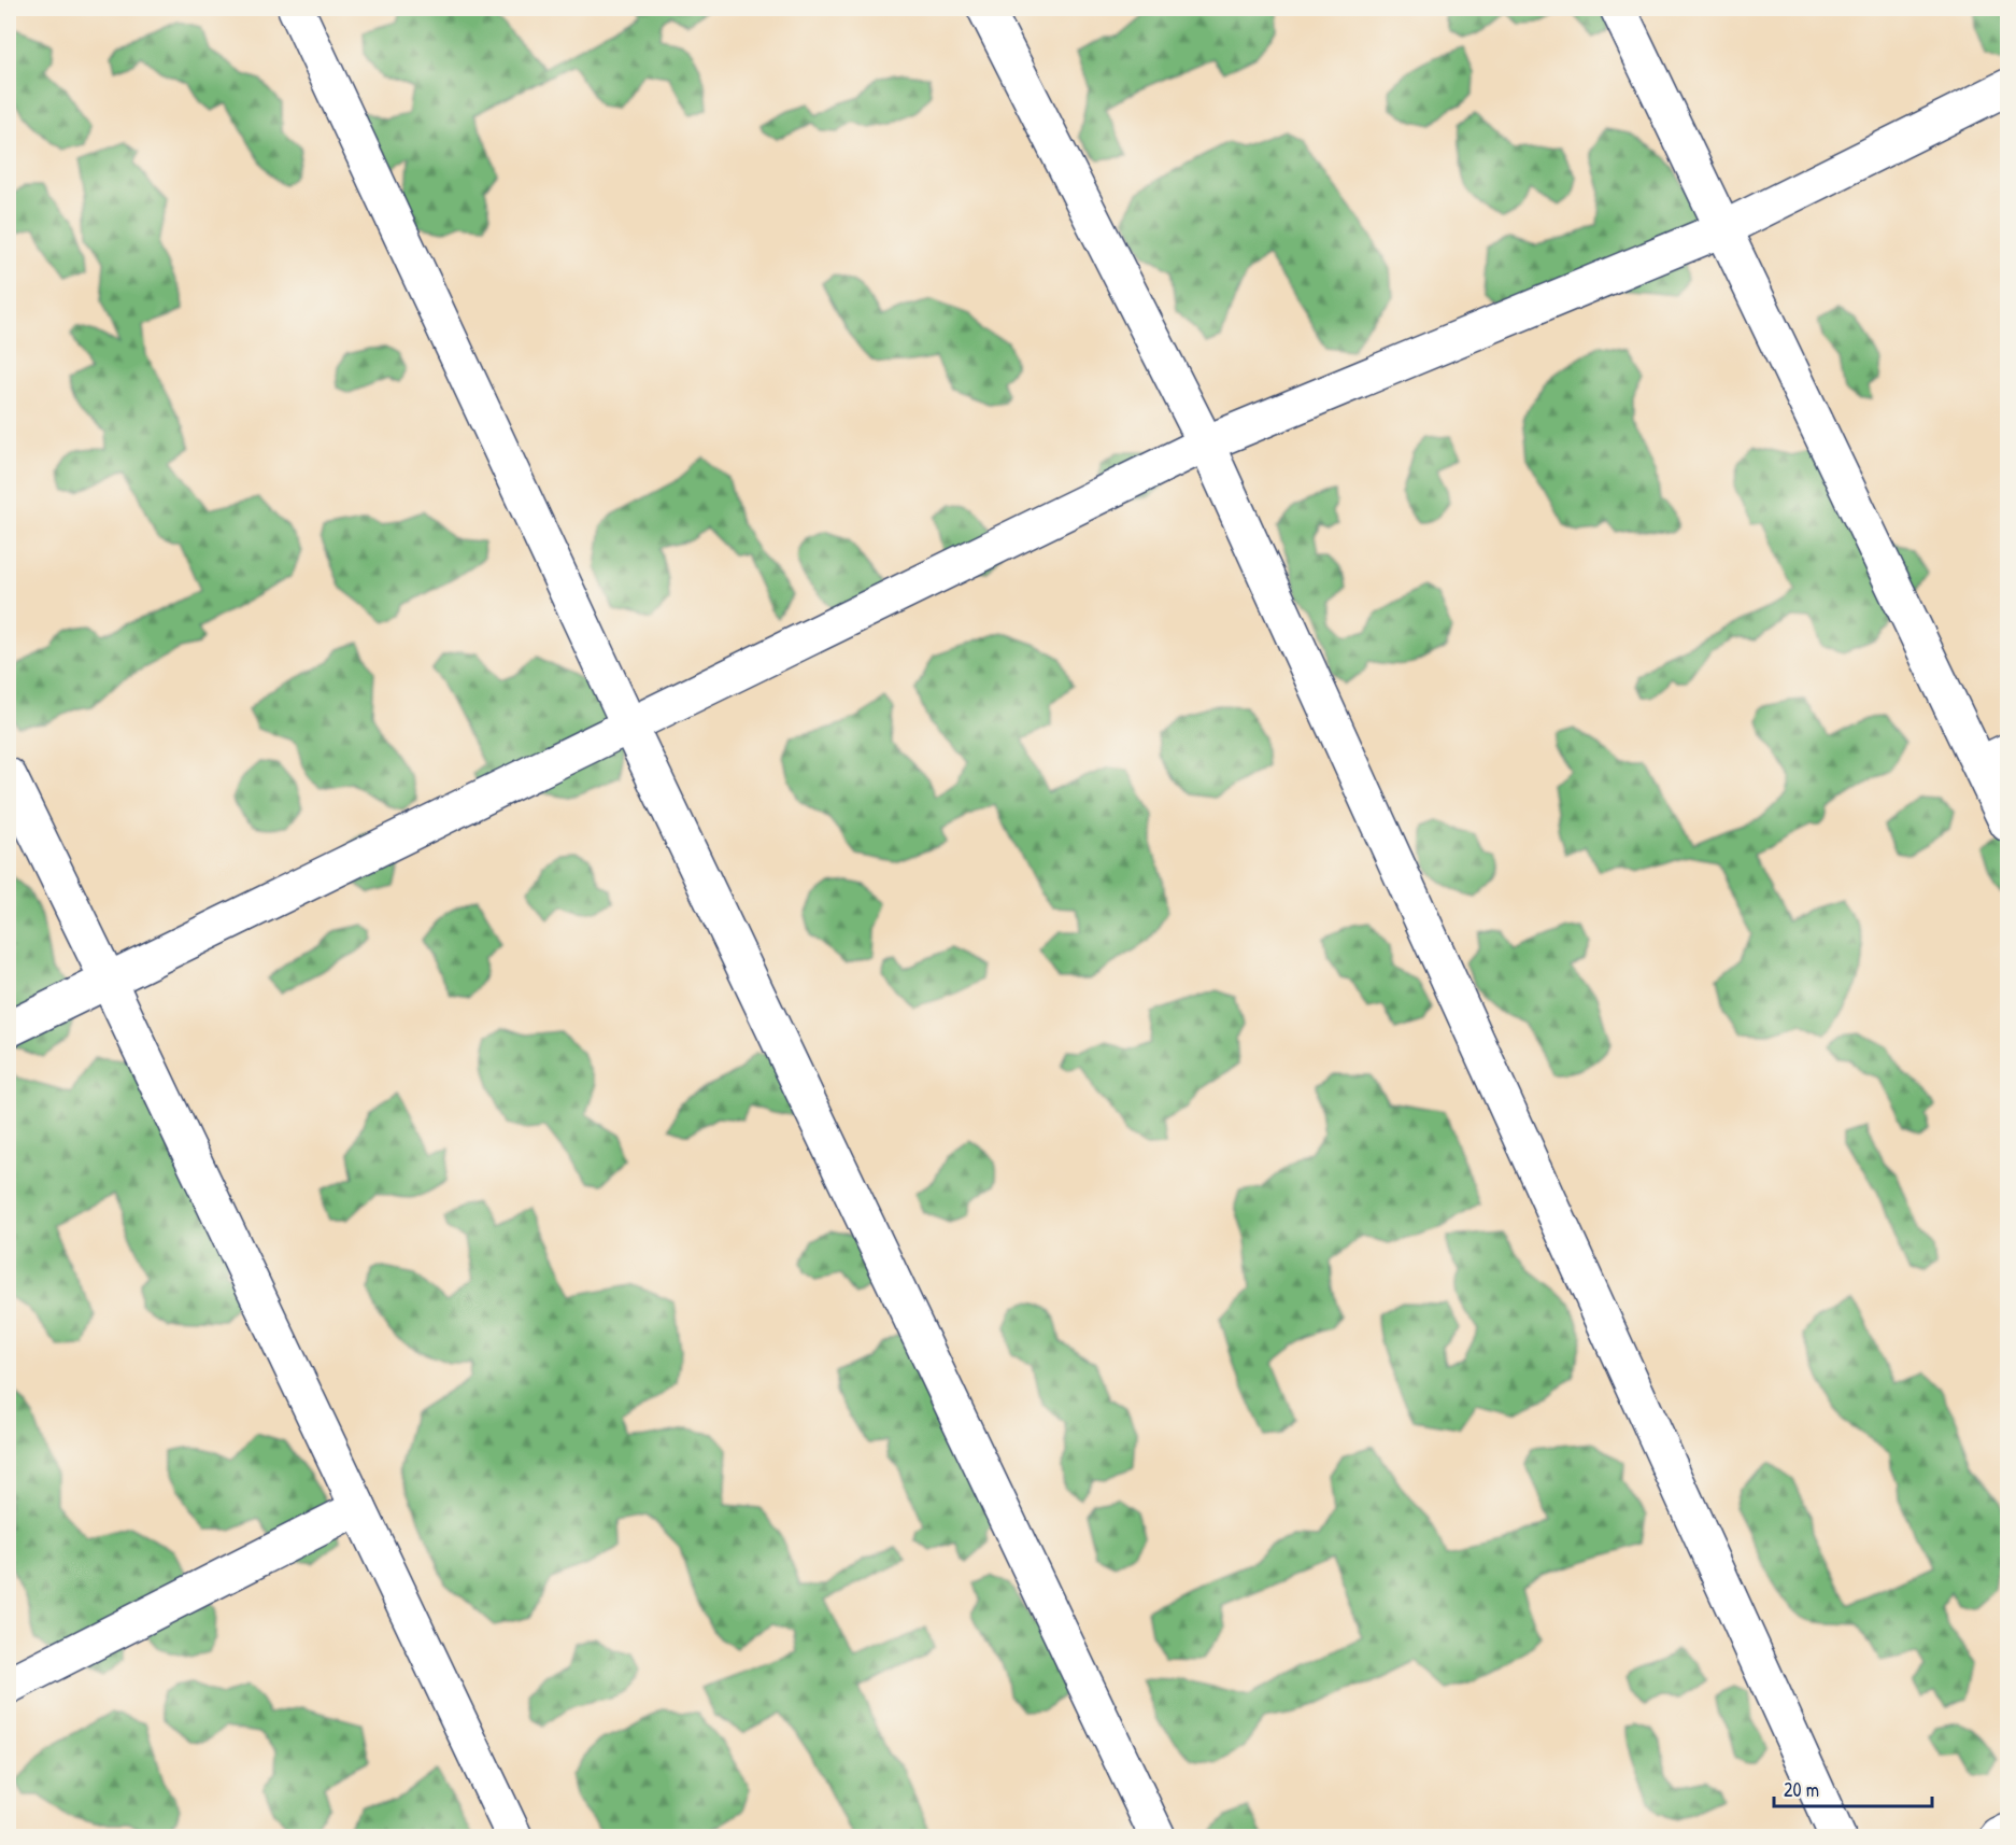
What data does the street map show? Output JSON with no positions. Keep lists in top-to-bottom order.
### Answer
{
  "scale_bar": "20 m"
}
